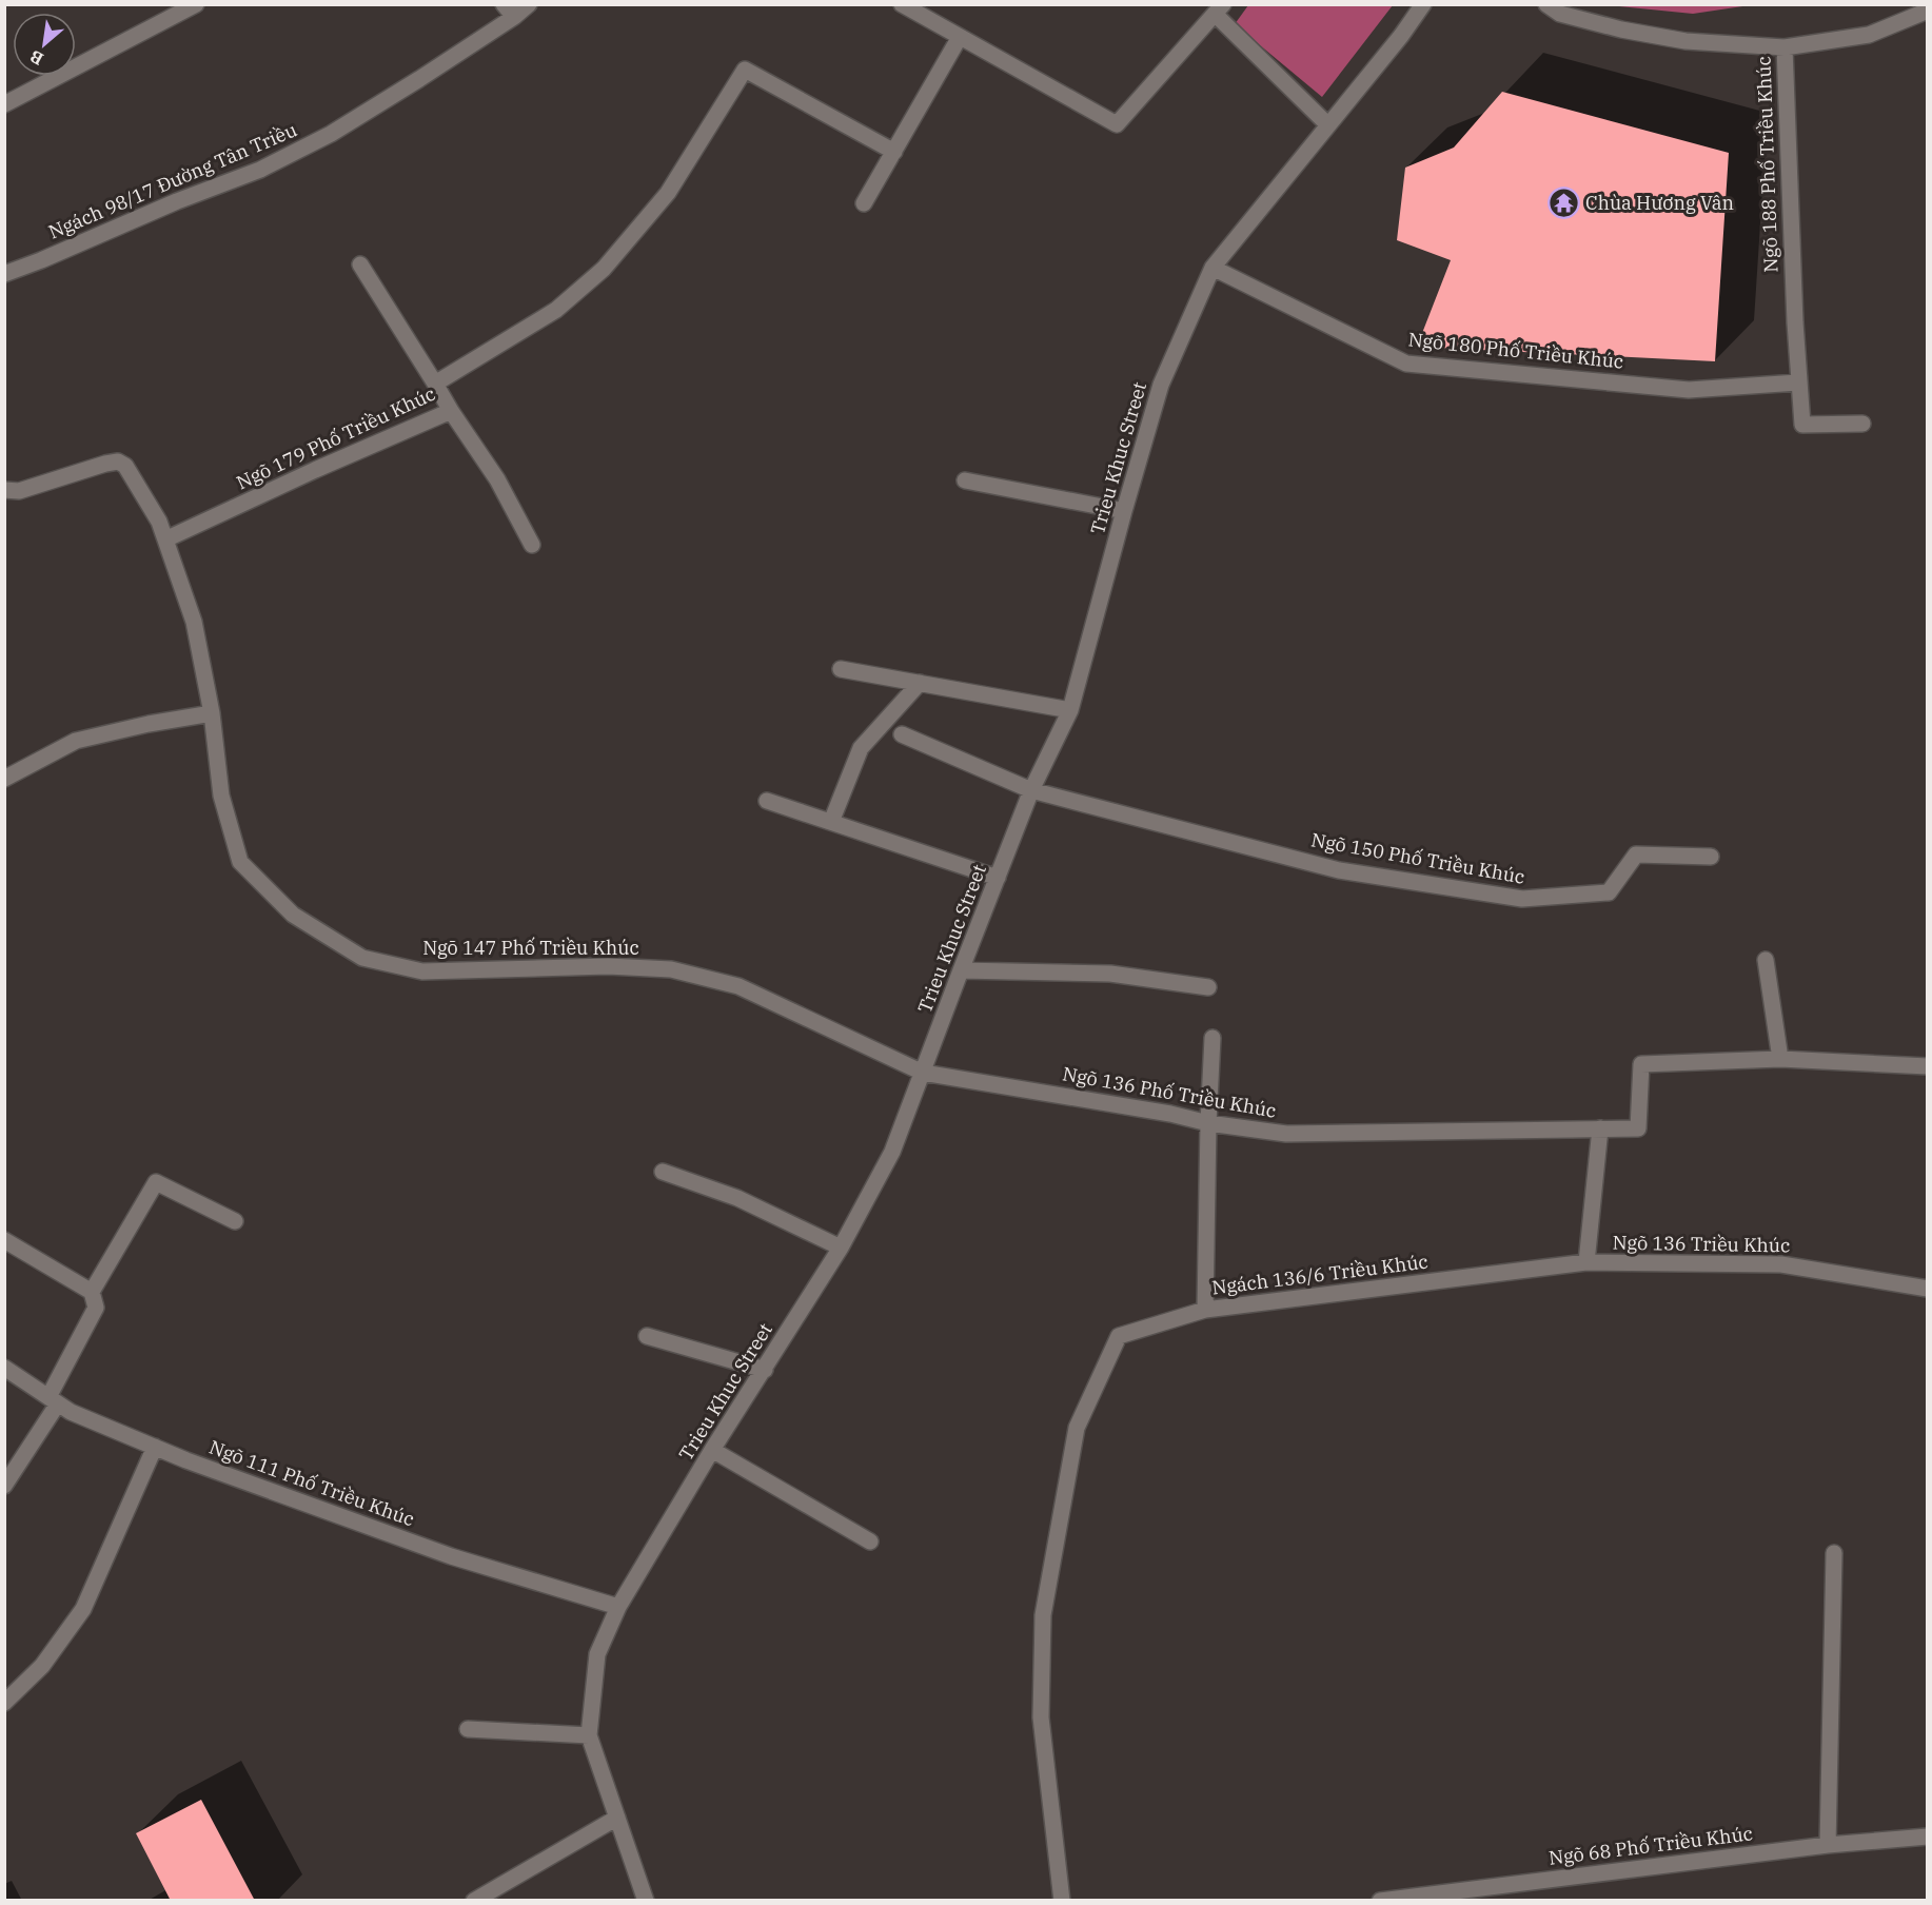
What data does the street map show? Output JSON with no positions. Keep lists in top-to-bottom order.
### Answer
{
  "streets": {
    "street": [
      "Ngõ 188 Phố Triều Khúc",
      "Ngách 98/17 Đường Tân Triều",
      "Ngõ 180 Phố Triều Khúc",
      "Ngõ 179 Phố Triều Khúc",
      "Trieu Khuc Street",
      "Ngõ 150 Phố Triều Khúc",
      "Ngõ 147 Phố Triều Khúc",
      "Ngõ 136 Phố Triều Khúc",
      "Ngõ 136 Triều Khúc",
      "Ngách 136/6 Triều Khúc",
      "Ngõ 111 Phố Triều Khúc",
      "Ngõ 68 Phố Triều Khúc"
    ]
  },
  "crossings": [
    ["Ngõ 188 Phố Triều Khúc", "Ngõ 180 Phố Triều Khúc"],
    ["Ngõ 180 Phố Triều Khúc", "Trieu Khuc Street"],
    ["Ngõ 179 Phố Triều Khúc", "Ngõ 147 Phố Triều Khúc"],
    ["Trieu Khuc Street", "Ngõ 150 Phố Triều Khúc"],
    ["Trieu Khuc Street", "Ngõ 147 Phố Triều Khúc"],
    ["Trieu Khuc Street", "Ngõ 136 Phố Triều Khúc"],
    ["Trieu Khuc Street", "Ngõ 111 Phố Triều Khúc"],
    ["Ngõ 147 Phố Triều Khúc", "Ngõ 136 Phố Triều Khúc"],
    ["Ngõ 136 Phố Triều Khúc", "Ngách 136/6 Triều Khúc"],
    ["Ngõ 136 Triều Khúc", "Ngách 136/6 Triều Khúc"]
  ],
  "places": {
    "temple": ["Chùa Hương Vân"]
  },
  "north": "bottom left"
}
